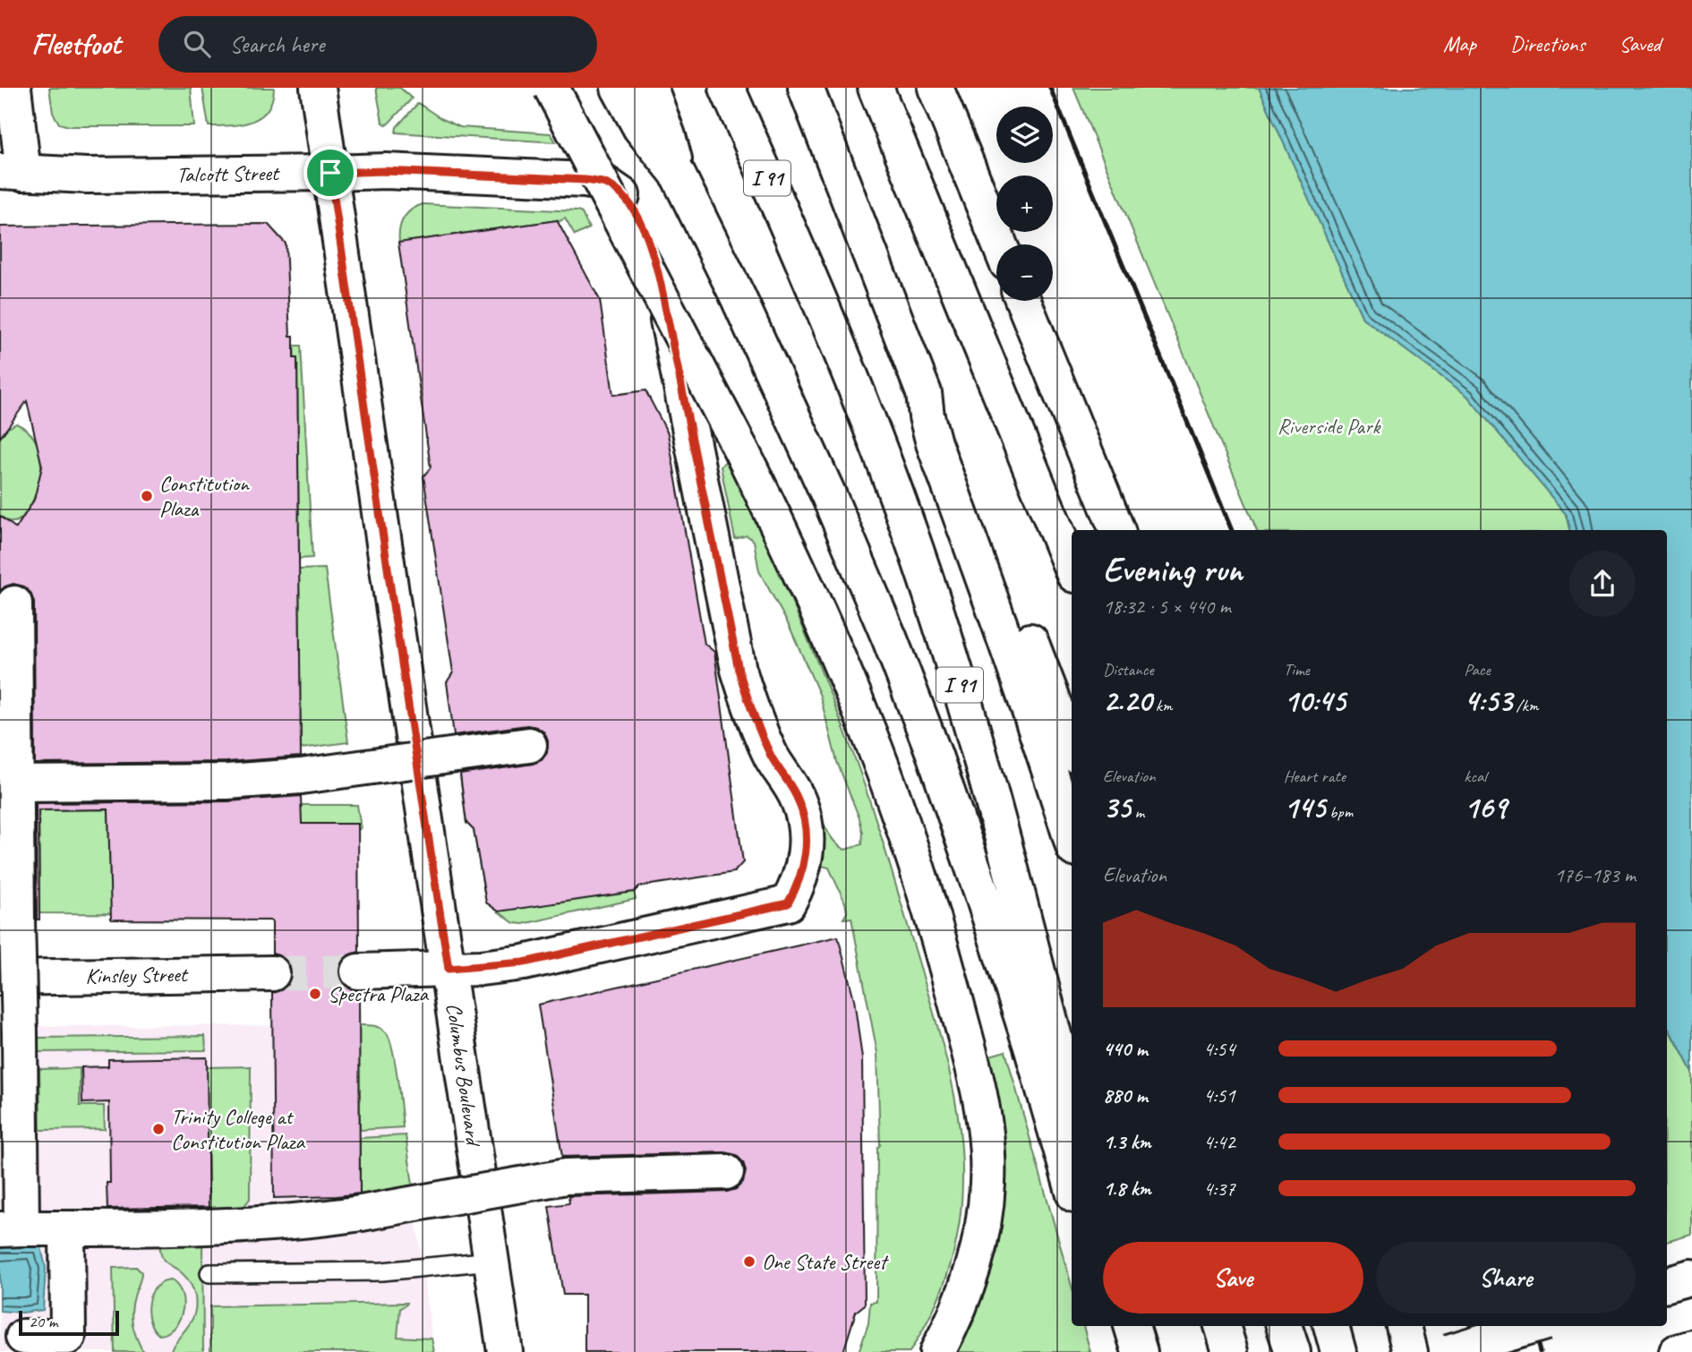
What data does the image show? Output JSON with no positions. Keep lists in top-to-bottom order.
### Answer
{
  "streets": {
    "main road": [
      "Talcott Street",
      "I 91",
      "Kinsley Street",
      "Columbus Boulevard"
    ]
  },
  "crossings": [
    ["Talcott Street", "Columbus Boulevard"]
  ],
  "parks": ["Riverside Park"],
  "places": [
    "Constitution Plaza",
    "Spectra Plaza",
    "Trinity College at Constitution Plaza",
    "One State Street"
  ],
  "scale_bar": "20 m",
  "page": {
    "header": "Fleetfoot",
    "search": "Search here",
    "nav": ["Map", "Directions", "Saved"],
    "map_buttons": ["+", "−"],
    "heading": ["Evening run", "18:32 · 5 × 440 m"],
    "stats": [
      ["Distance", "2.20 km"],
      ["Time", "10:45"],
      ["Pace", "4:53 /km"],
      ["Elevation", "35 m"],
      ["Heart rate", "145 bpm"],
      ["kcal", "169"]
    ],
    "chart": ["Elevation", "176–183 m"],
    "list": [
      {
        "name": "440 m",
        "note": "4:54"
      },
      {
        "name": "880 m",
        "note": "4:51"
      },
      {
        "name": "1.3 km",
        "note": "4:42"
      },
      {
        "name": "1.8 km",
        "note": "4:37"
      }
    ],
    "buttons": ["Save", "Share"],
    "scale": "20 m"
  }
}
